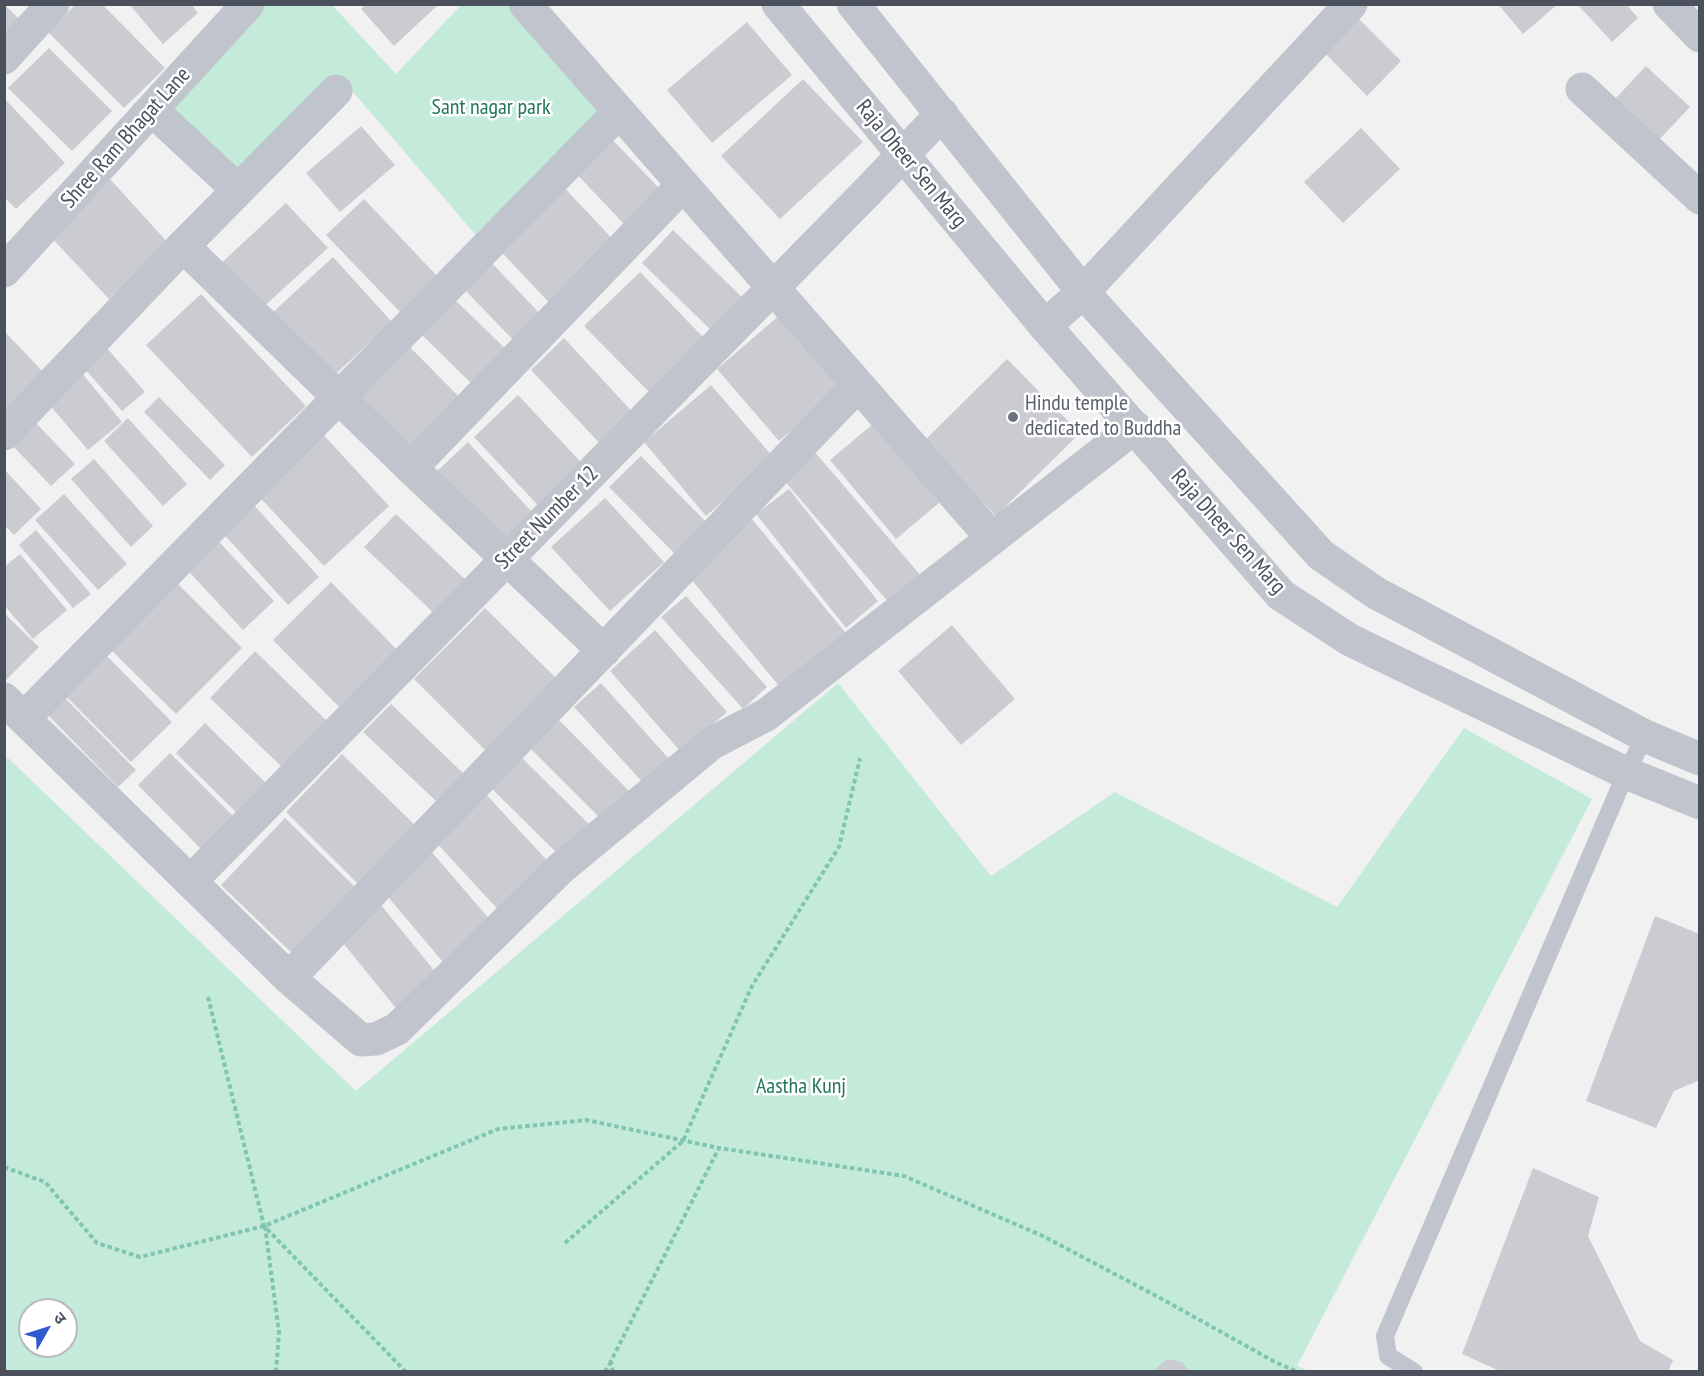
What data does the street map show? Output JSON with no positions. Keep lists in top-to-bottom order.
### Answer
{
  "streets": {
    "street": ["Shree Ram Bhagat Lane", "Raja Dheer Sen Marg", "Street Number 12"]
  },
  "crossings": [
    ["Raja Dheer Sen Marg", "Street Number 12"]
  ],
  "parks": ["Sant nagar park", "Aastha Kunj"],
  "places": ["Hindu temple dedicated to Buddha"],
  "north": "top right"
}
